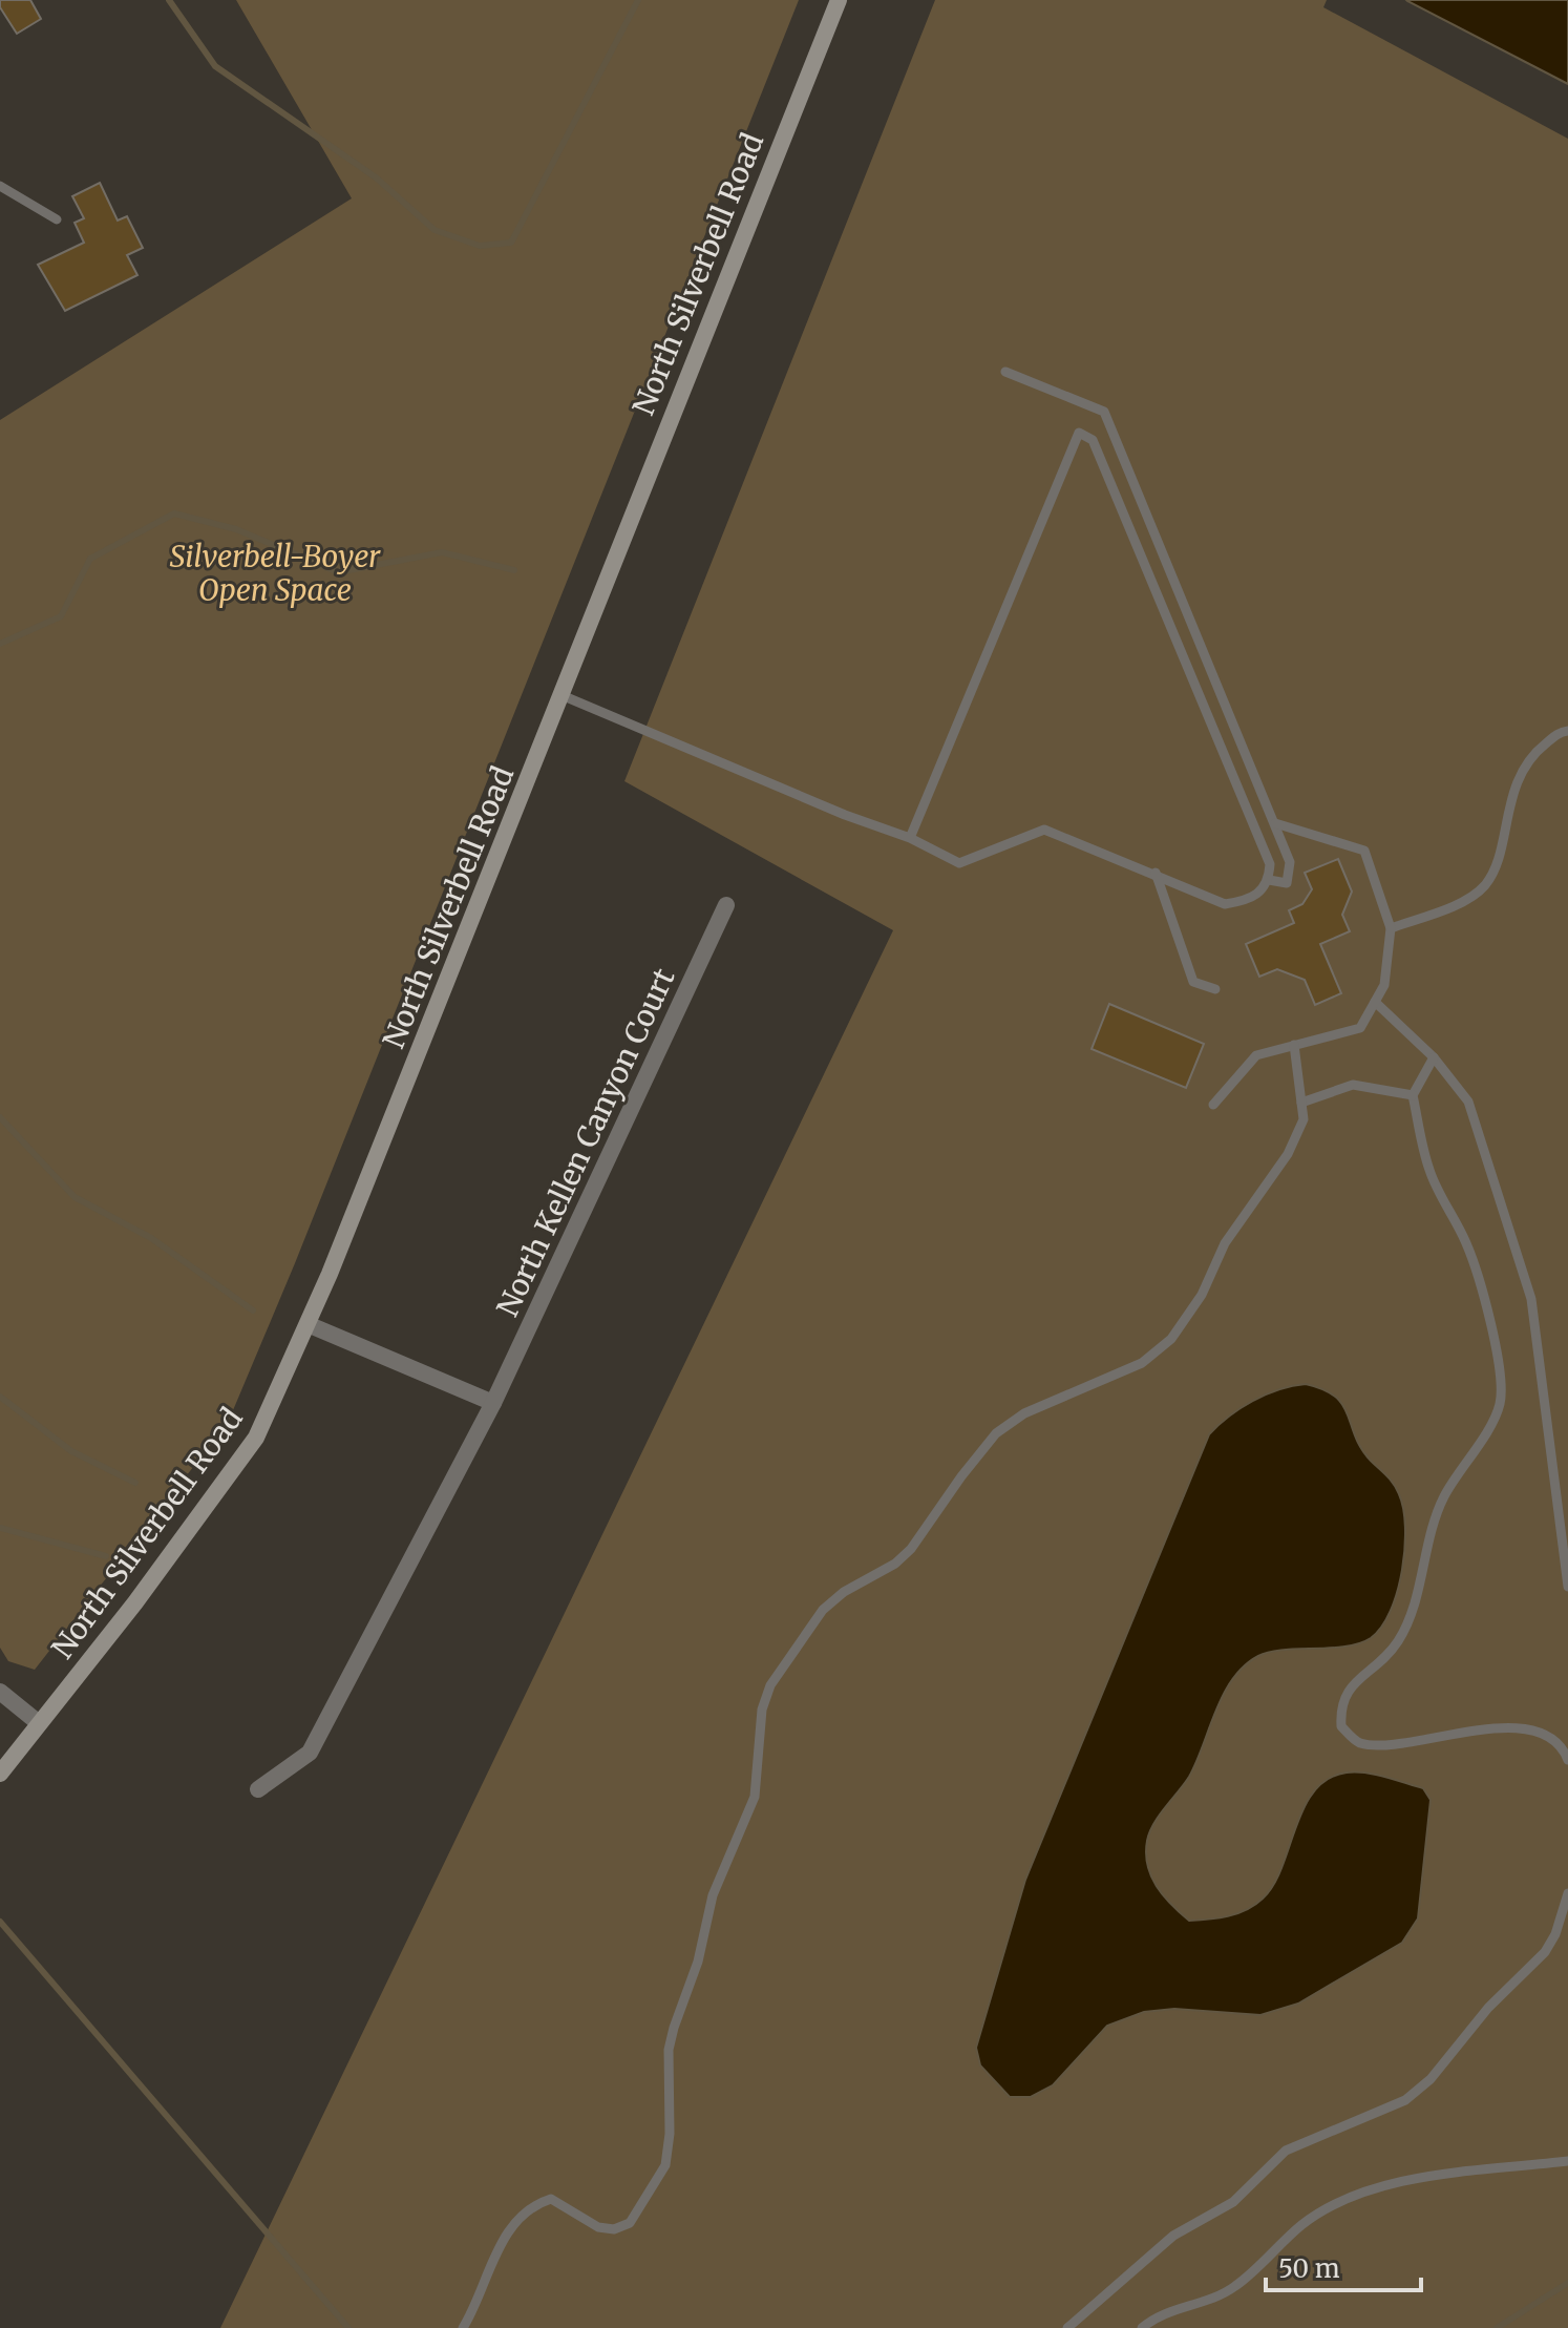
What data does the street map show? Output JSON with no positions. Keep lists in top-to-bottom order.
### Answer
{
  "streets": {
    "main road": ["North Silverbell Road"],
    "street": ["North Kellen Canyon Court"]
  },
  "parks": ["Silverbell-Boyer Open Space"],
  "scale_bar": "50 m"
}
